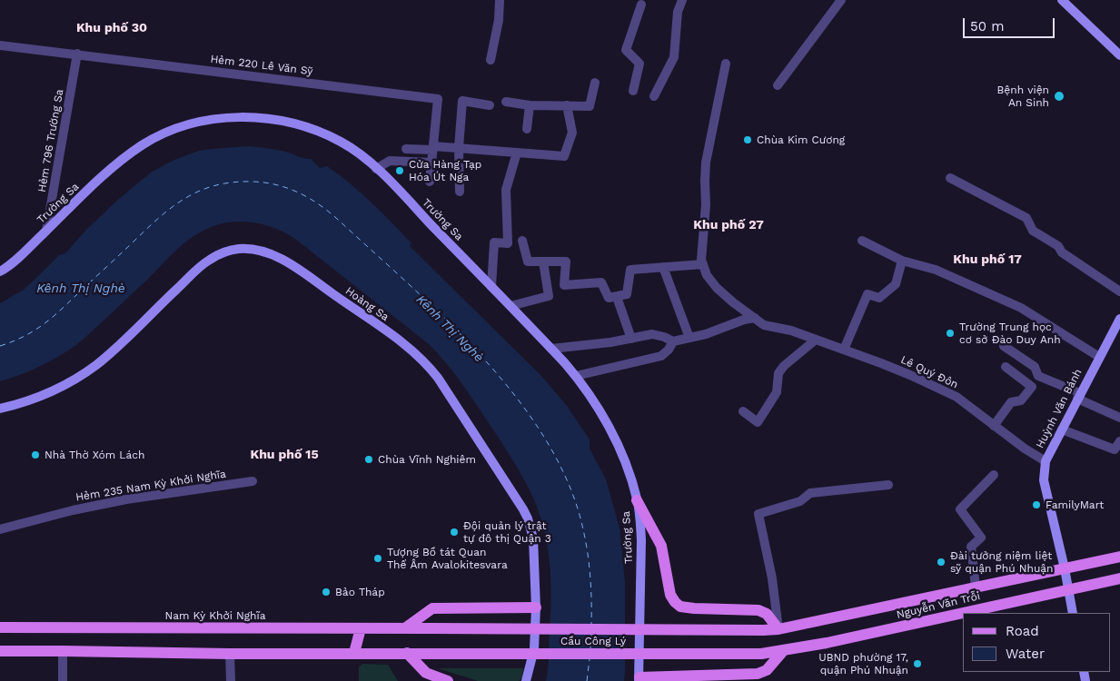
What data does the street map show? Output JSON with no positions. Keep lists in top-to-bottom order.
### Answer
{
  "streets": {
    "main road": ["Nguyễn Văn Trỗi", "Nam Kỳ Khởi Nghĩa", "Cầu Công Lý"],
    "street": [
      "Hẻm 220 Lê Văn Sỹ",
      "Hẻm 796 Trường Sa",
      "Trường Sa",
      "Hoàng Sa",
      "Lê Quý Ðôn",
      "Huỳnh Văn Bánh",
      "Hẻm 235 Nam Kỳ Khởi Nghĩa"
    ]
  },
  "crossings": [
    ["Hẻm 220 Lê Văn Sỹ", "Hẻm 796 Trường Sa"],
    ["Hẻm 796 Trường Sa", "Trường Sa"],
    ["Lê Quý Ðôn", "Huỳnh Văn Bánh"],
    ["Huỳnh Văn Bánh", "Nguyễn Văn Trỗi"],
    ["Nguyễn Văn Trỗi", "Cầu Công Lý"],
    ["Nam Kỳ Khởi Nghĩa", "Cầu Công Lý"]
  ],
  "districts": [
    "Khu phố 30",
    "Khu phố 27",
    "Khu phố 17",
    "Khu phố 15"
  ],
  "water": ["Kênh Thị Nghè"],
  "places": [
    "Bệnh viện An Sinh",
    "Chùa Kim Cương",
    "Cửa Hàng Tạp Hóa Út Nga",
    "Trường Trung học cơ sở Đào Duy Anh",
    "Nhà Thờ Xóm Lách",
    "Chùa Vĩnh Nghiêm",
    "FamilyMart",
    "Đội quản lý trật tự đô thị Quận 3",
    "Tượng Bồ tát Quan Thế Âm Avalokitesvara",
    "Đài tưởng niệm liệt sỹ quận Phú Nhuận",
    "Bảo Tháp",
    "UBND phường 17, quận Phú Nhuận"
  ],
  "legend": ["Road", "Water"],
  "scale_bar": "50 m"
}
